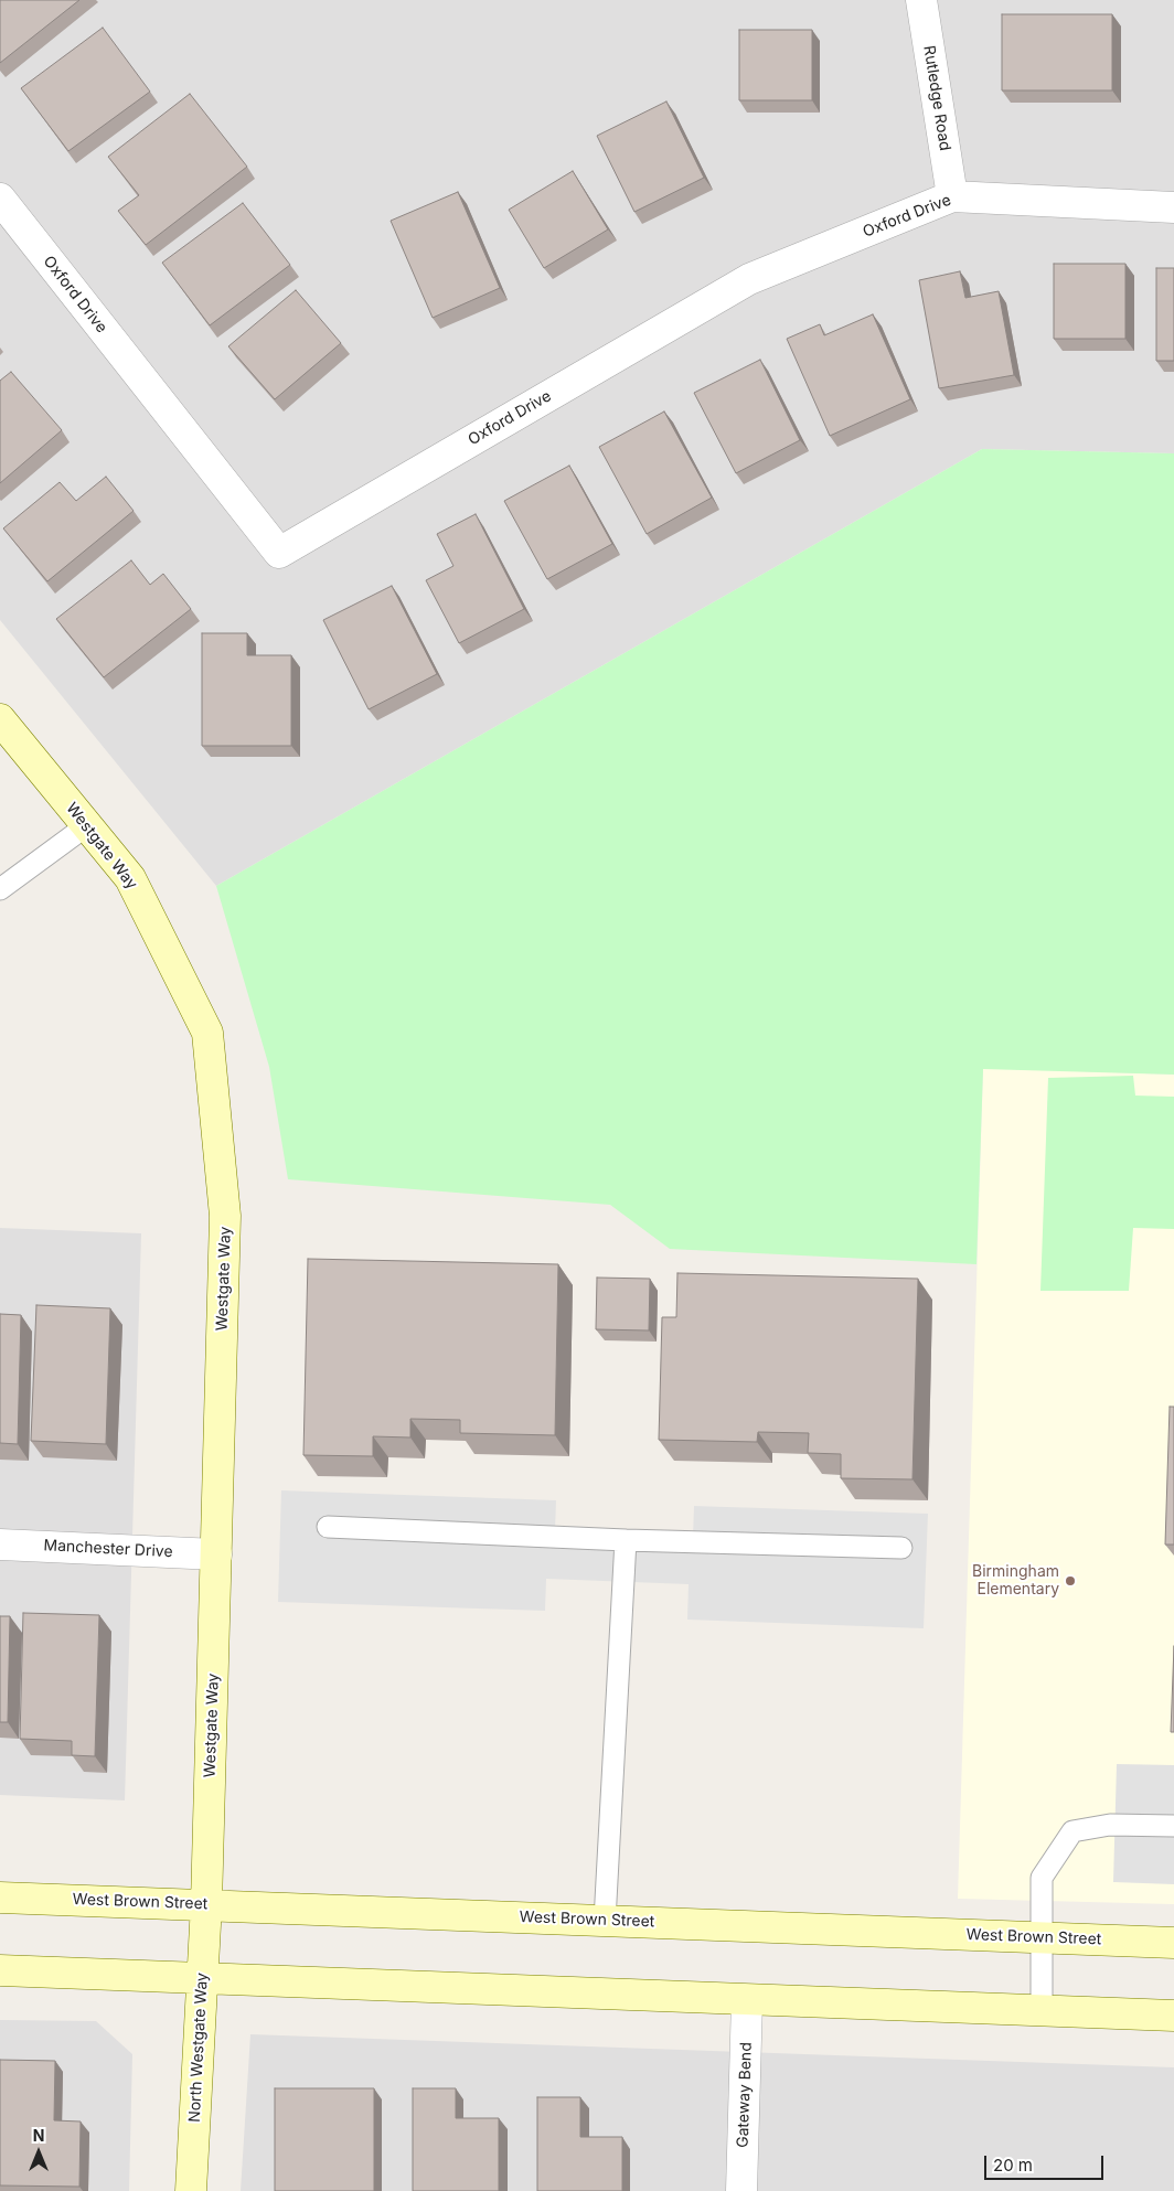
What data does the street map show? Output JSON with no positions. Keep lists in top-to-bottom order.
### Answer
{
  "streets": {
    "main road": ["Westgate Way", "West Brown Street", "North Westgate Way"],
    "street": [
      "Rutledge Road",
      "Oxford Drive",
      "Manchester Drive",
      "Gateway Bend"
    ]
  },
  "crossings": [
    ["Rutledge Road", "Oxford Drive"],
    ["Westgate Way", "Manchester Drive"],
    ["Westgate Way", "West Brown Street"],
    ["Westgate Way", "North Westgate Way"],
    ["West Brown Street", "North Westgate Way"]
  ],
  "places": ["Birmingham Elementary"],
  "scale_bar": "20 m",
  "north": "top"
}
